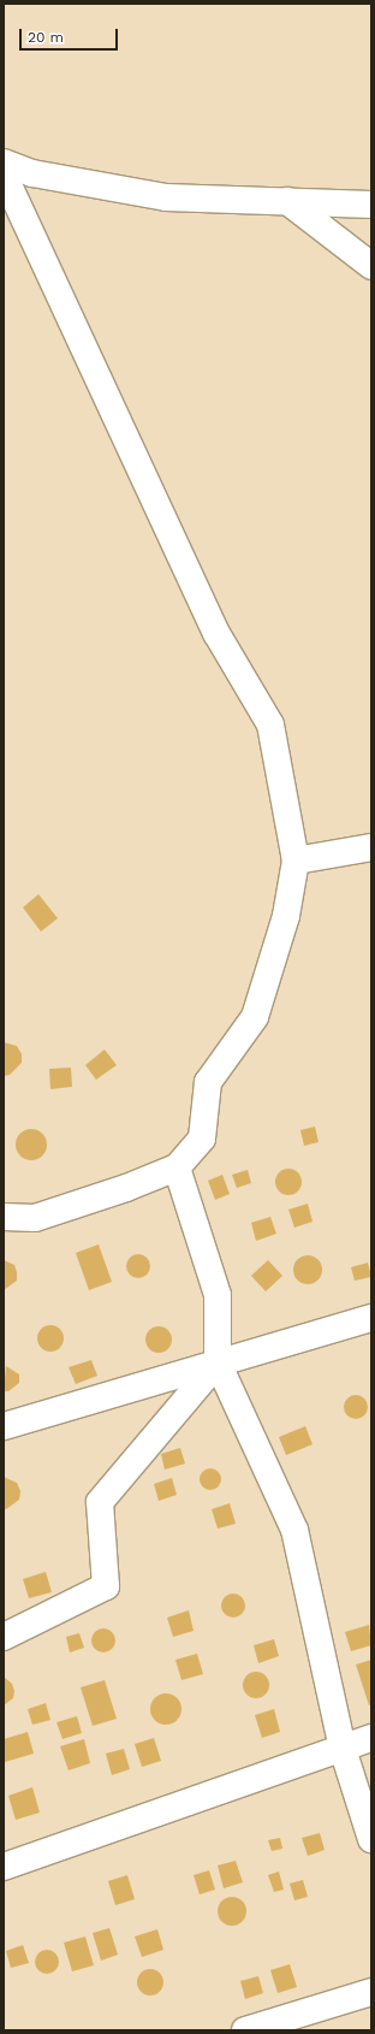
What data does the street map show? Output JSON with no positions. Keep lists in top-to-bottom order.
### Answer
{
  "scale_bar": "20 m"
}
